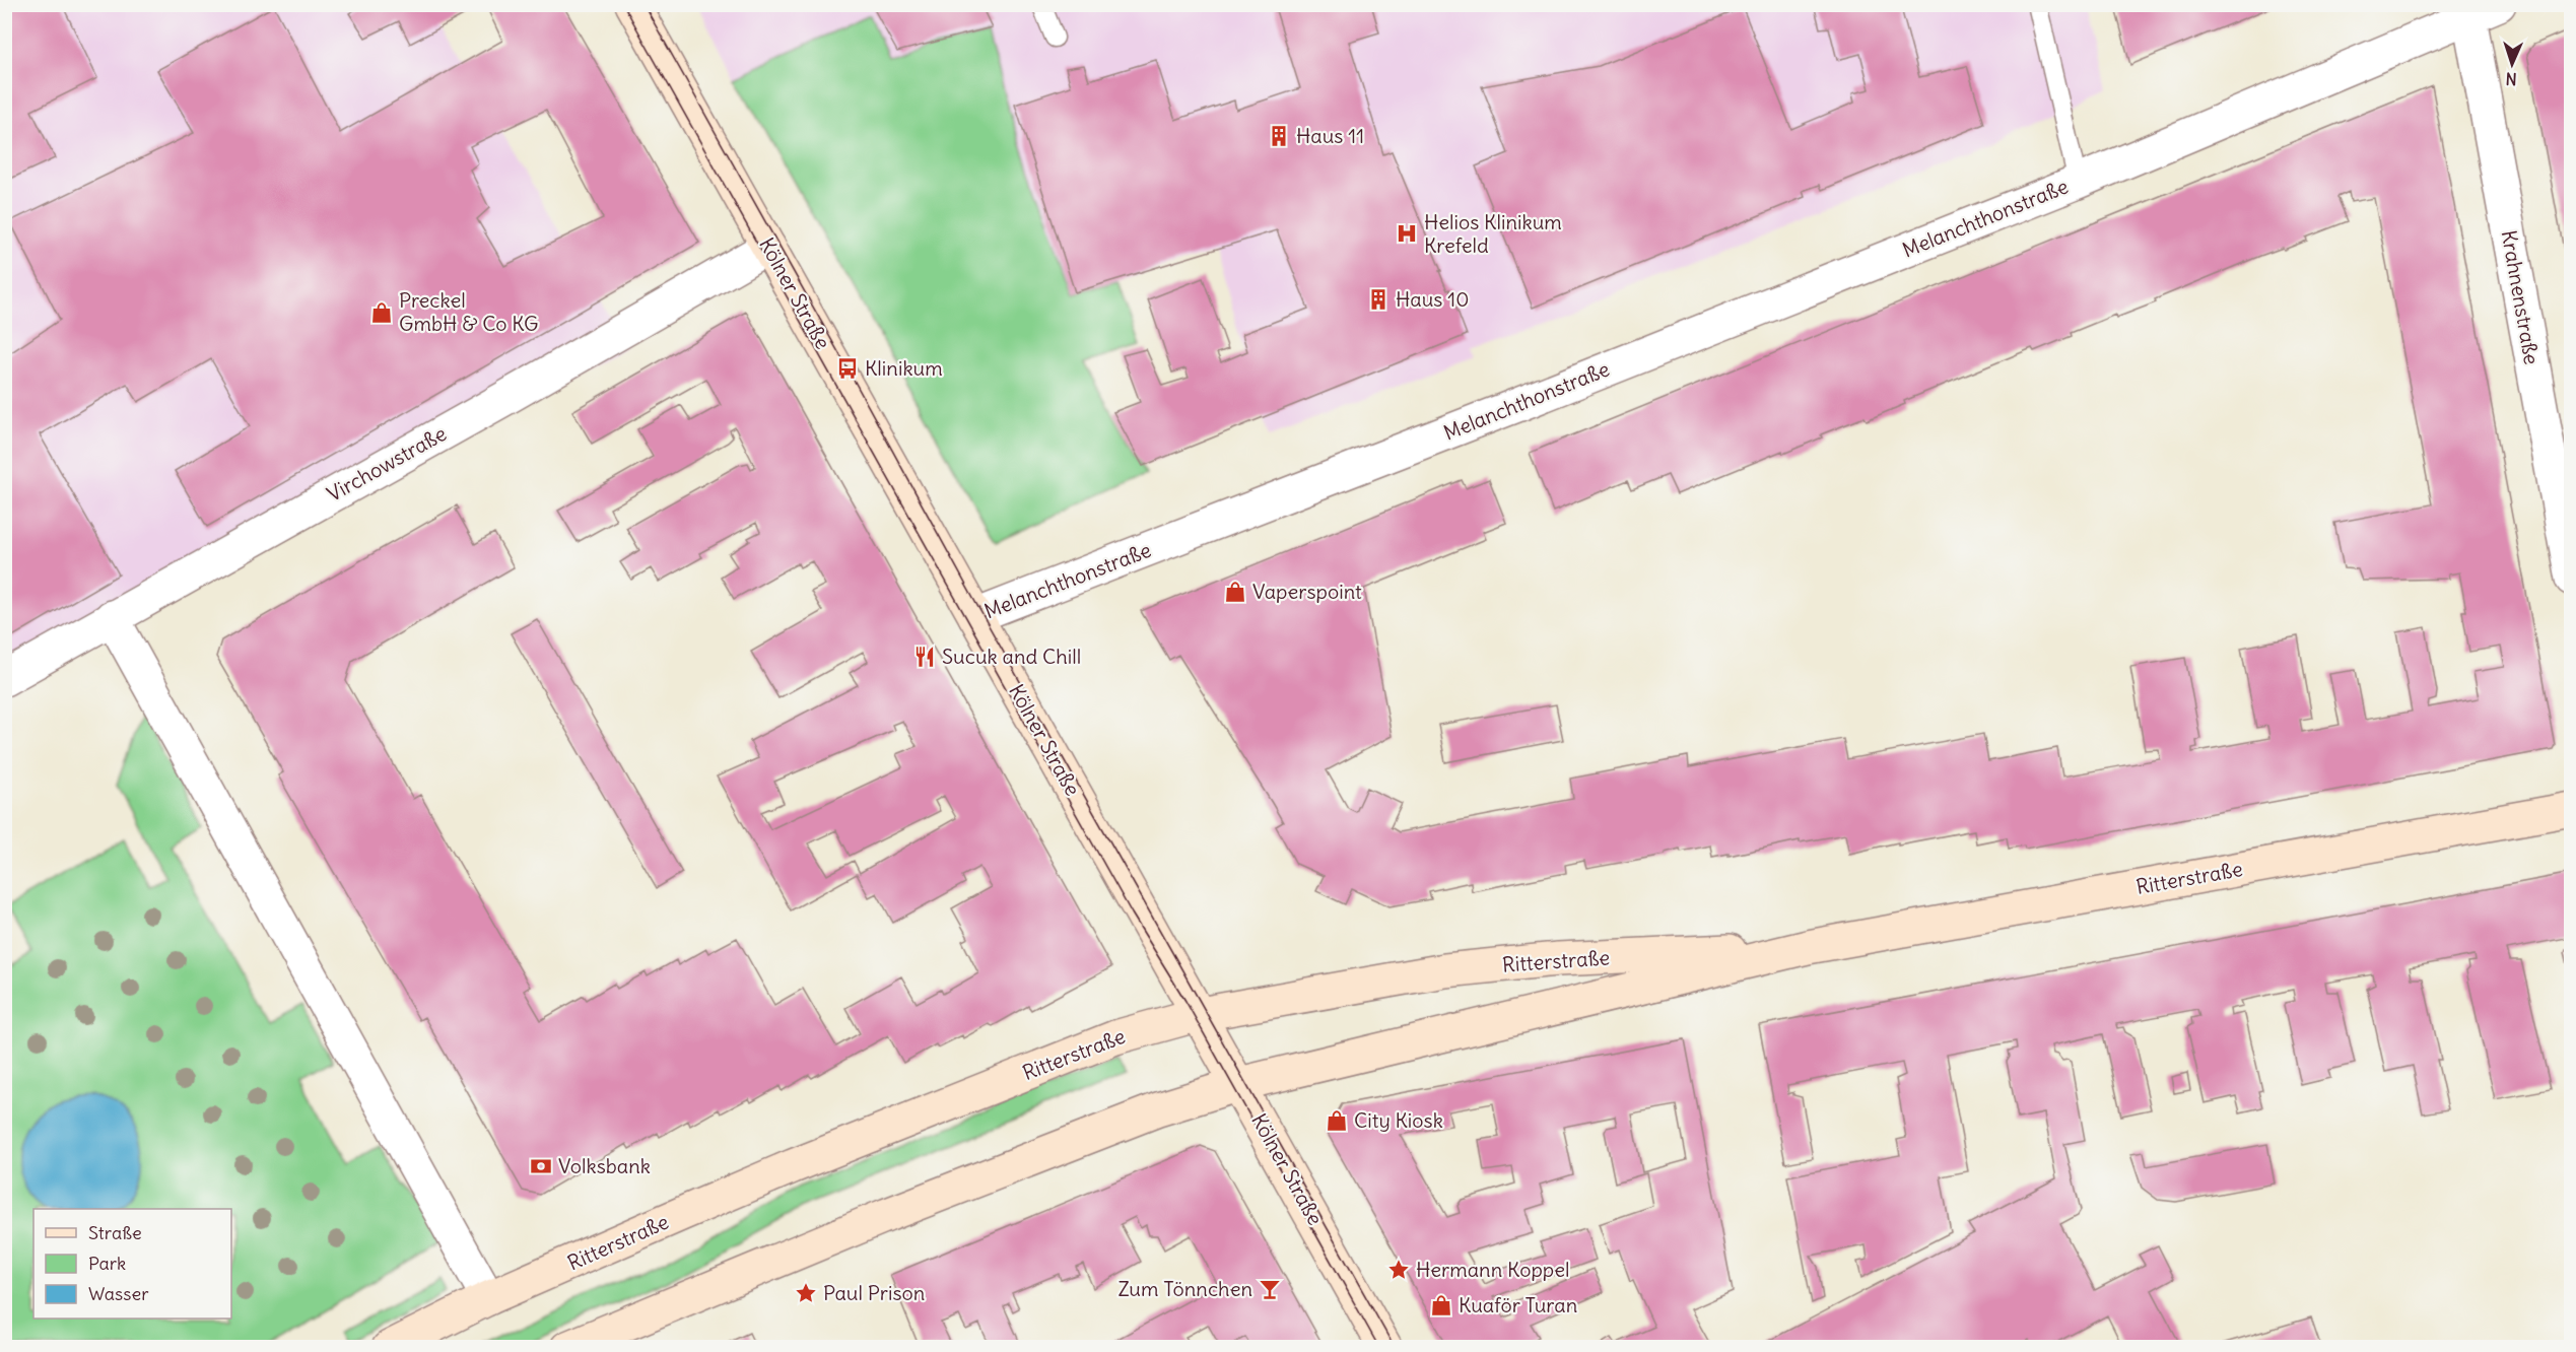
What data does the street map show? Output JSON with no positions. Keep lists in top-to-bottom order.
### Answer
{
  "streets": {
    "main road": ["Kölner Straße", "Ritterstraße"],
    "street": ["Melanchthonstraße", "Krahnenstraße", "Virchowstraße"]
  },
  "crossings": [
    ["Melanchthonstraße", "Kölner Straße"],
    ["Melanchthonstraße", "Krahnenstraße"],
    ["Kölner Straße", "Virchowstraße"],
    ["Kölner Straße", "Ritterstraße"]
  ],
  "places": {
    "building": ["Haus 11", "Haus 10"],
    "hospital": ["Helios Klinikum Krefeld"],
    "shop": [
      "Preckel GmbH & Co KG",
      "Vaperspoint",
      "City Kiosk",
      "Kuaför Turan"
    ],
    "bus stop": ["Klinikum"],
    "restaurant": ["Sucuk and Chill"],
    "bank": ["Volksbank"],
    "place": ["Hermann Koppel", "Paul Prison"],
    "bar": ["Zum Tönnchen"]
  },
  "legend": ["Straße", "Park", "Wasser"],
  "north": "bottom"
}
